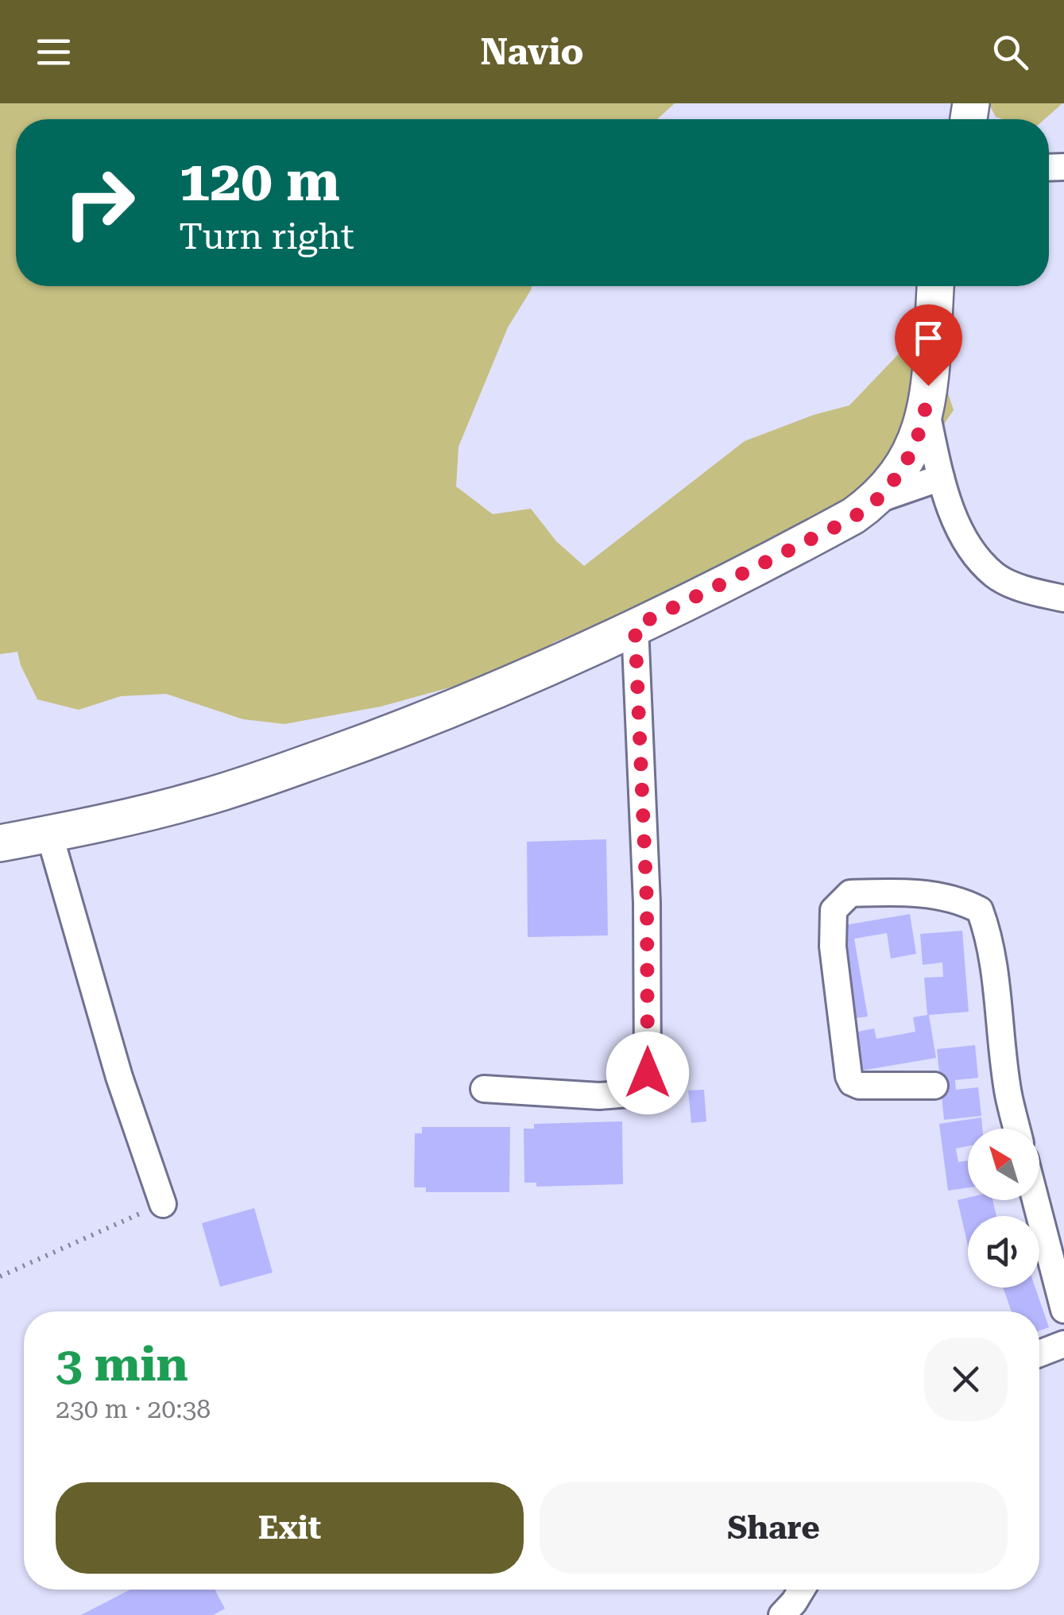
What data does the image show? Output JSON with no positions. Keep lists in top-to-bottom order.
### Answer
{
  "north": "top left",
  "page": {
    "header": "Navio",
    "turn": ["120 m", "Turn right"],
    "heading": ["3 min", "230 m · 20:38"],
    "buttons": ["Exit", "Share"]
  }
}
